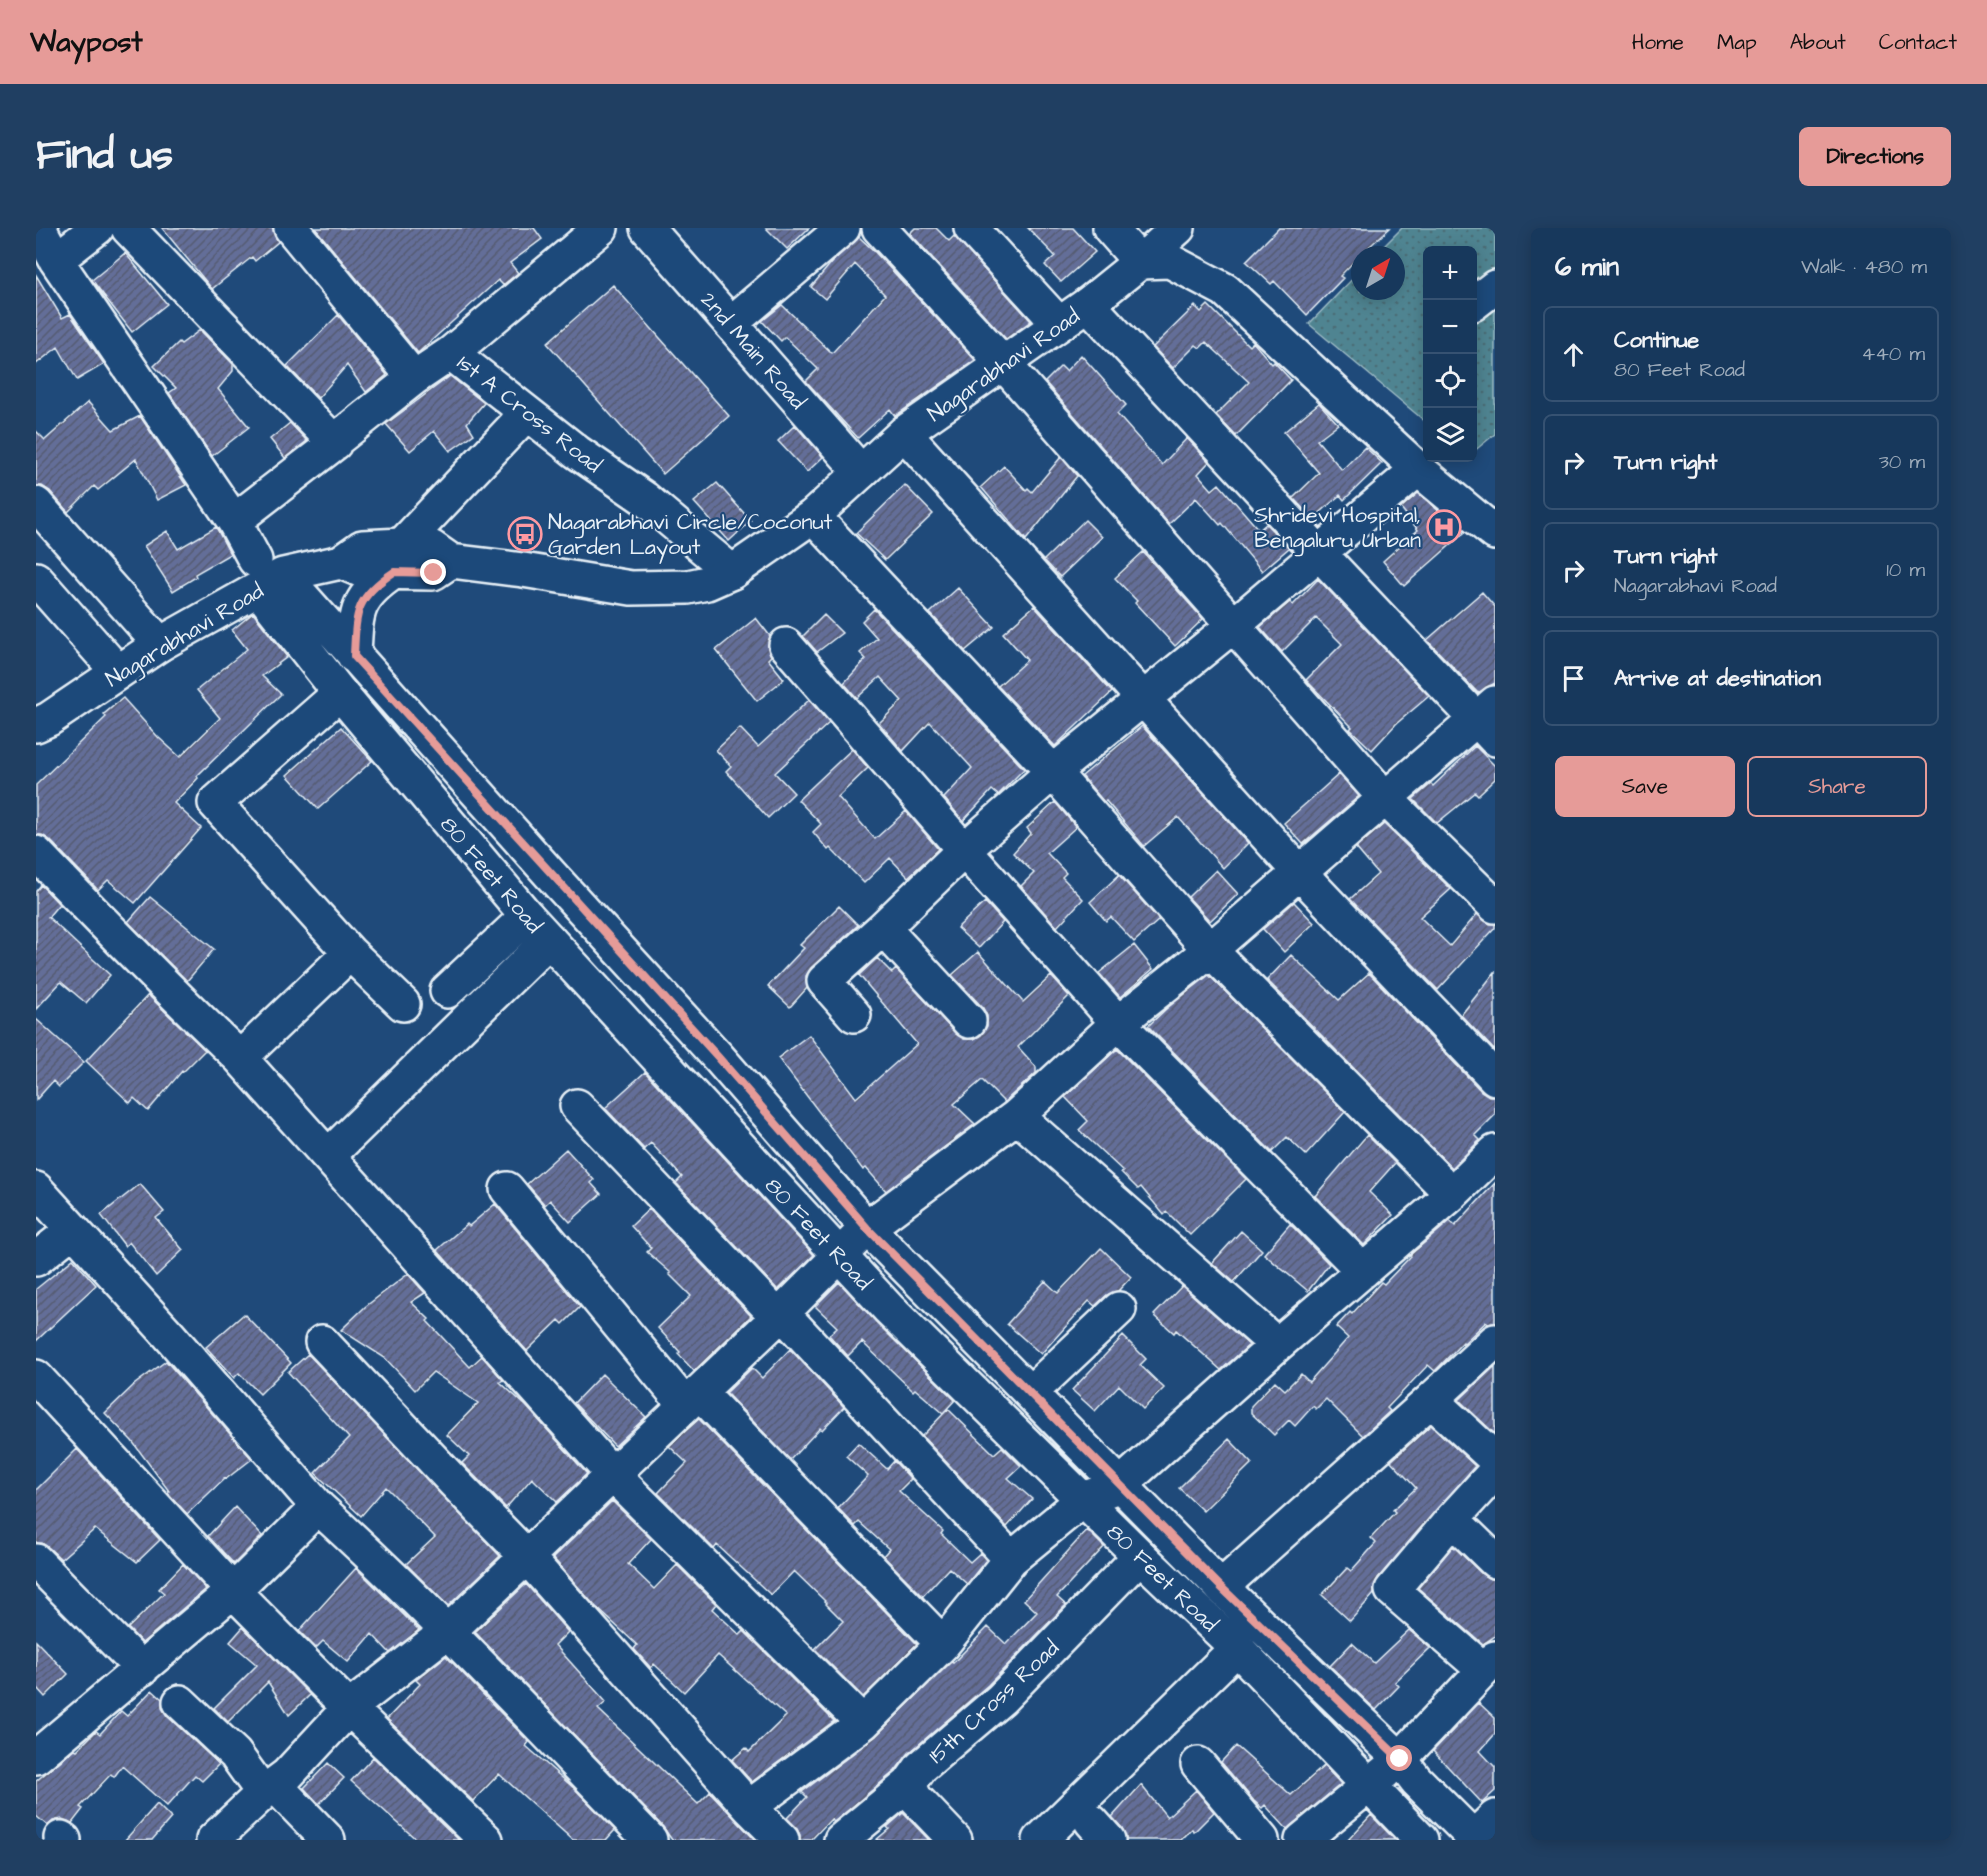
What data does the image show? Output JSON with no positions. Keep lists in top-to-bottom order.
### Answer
{
  "streets": {
    "street": [
      "2nd Main Road",
      "Nagarabhavi Road",
      "1st A Cross Road",
      "80 Feet Road",
      "15th Cross Road"
    ]
  },
  "crossings": [
    ["2nd Main Road", "Nagarabhavi Road"],
    ["Nagarabhavi Road", "1st A Cross Road"],
    ["Nagarabhavi Road", "80 Feet Road"],
    ["80 Feet Road", "15th Cross Road"]
  ],
  "places": {
    "hospital": ["Shridevi Hospital, Bengaluru Urban"],
    "bus stop": ["Nagarabhavi Circle/Coconut Garden Layout"]
  },
  "north": "top right",
  "page": {
    "header": "Waypost",
    "nav": [
      "Home",
      "Map",
      "About",
      "Contact"
    ],
    "title": "Find us",
    "buttons": [
      "Directions",
      ["Save", "Share"]
    ],
    "heading": ["6 min", "Walk · 480 m"],
    "map_buttons": ["+", "−"],
    "list": [
      ["Continue", "80 Feet Road", "440 m"],
      ["Turn right", "30 m"],
      ["Turn right", "Nagarabhavi Road", "10 m"],
      "Arrive at destination"
    ]
  }
}
